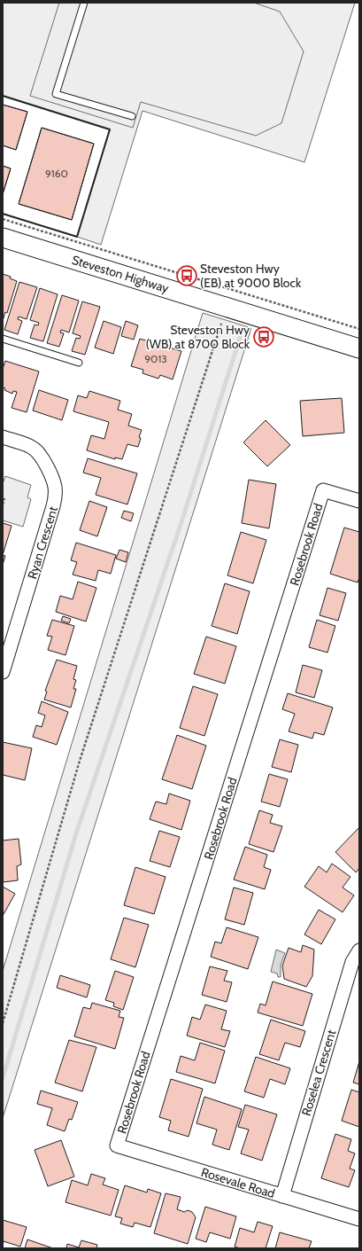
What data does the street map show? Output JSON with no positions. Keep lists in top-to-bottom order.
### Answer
{
  "streets": {
    "main road": ["Steveston Highway"],
    "street": [
      "Ryan Crescent",
      "Rosebrook Road",
      "Roselea Crescent",
      "Rosevale Road"
    ]
  },
  "crossings": [
    ["Rosebrook Road", "Rosevale Road"],
    ["Roselea Crescent", "Rosevale Road"]
  ],
  "places": {
    "bus stop": ["Steveston Hwy (EB) at 9000 Block", "Steveston Hwy (WB) at 8700 Block"]
  },
  "house_numbers": ["9160", "9013"]
}
